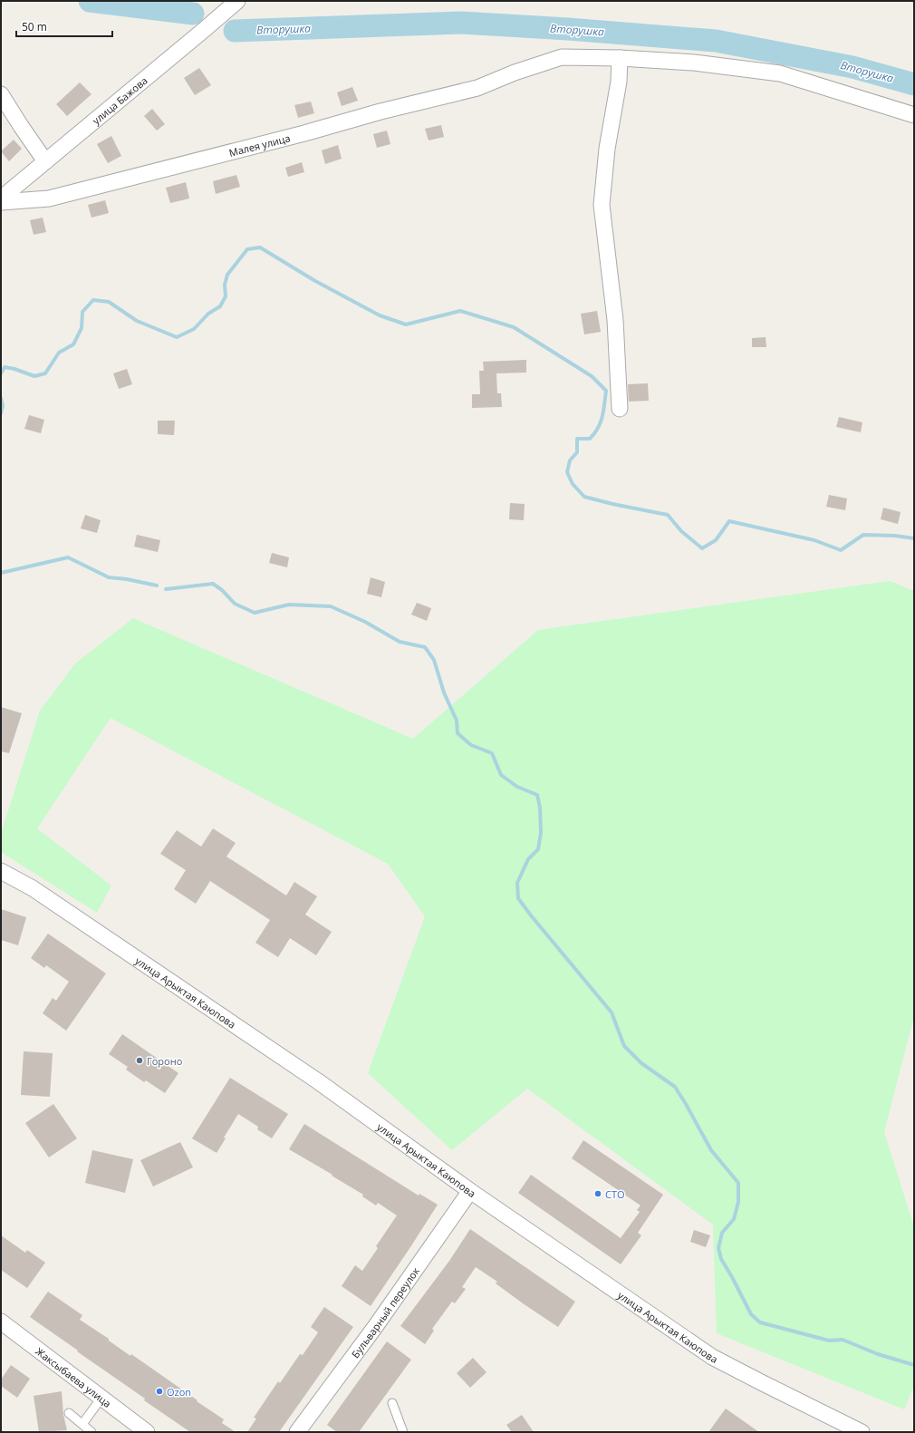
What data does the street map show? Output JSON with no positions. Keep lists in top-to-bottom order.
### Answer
{
  "streets": {
    "street": [
      "улица Бажова",
      "Малея улица",
      "улица Арыктая Каюпова",
      "Бульварный переулок",
      "Жаксыбаева улица"
    ]
  },
  "crossings": [
    ["улица Арыктая Каюпова", "Бульварный переулок"]
  ],
  "water": ["Вторушка"],
  "places": ["Гороно", "СТО", "Ozon"],
  "scale_bar": "50 m"
}
